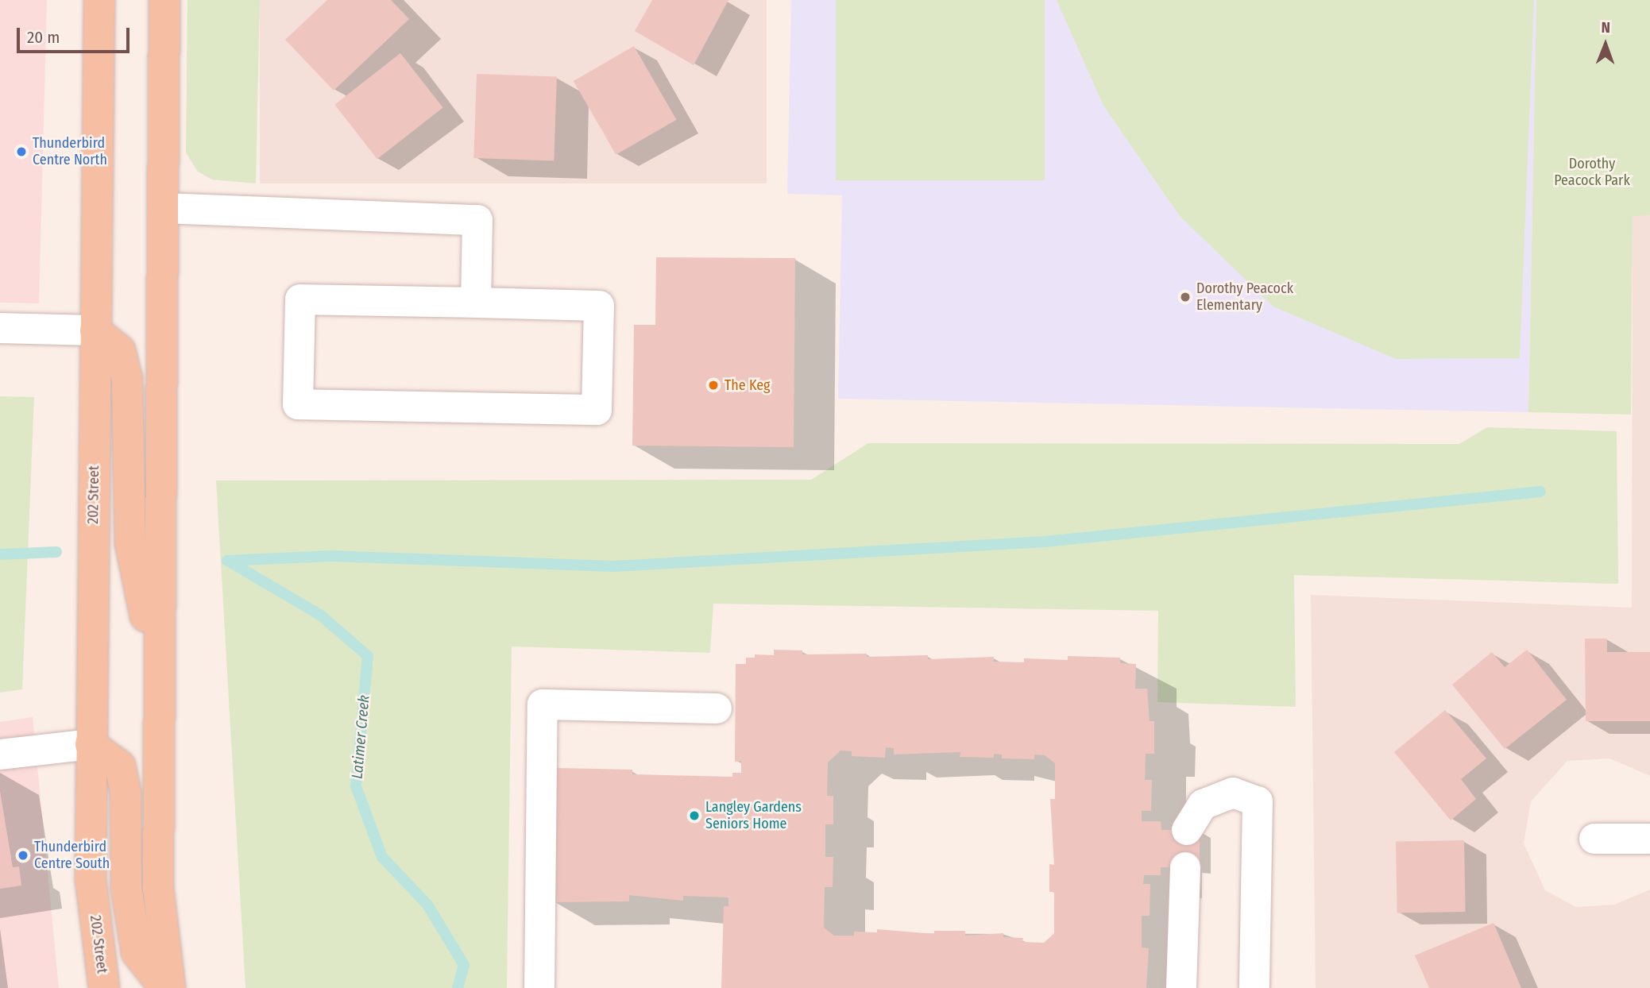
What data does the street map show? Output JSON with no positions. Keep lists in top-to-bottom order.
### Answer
{
  "streets": {
    "main road": ["202 Street"]
  },
  "water": ["Latimer Creek"],
  "parks": ["Dorothy Peacock Park"],
  "places": [
    "Thunderbird Centre North",
    "Dorothy Peacock Elementary",
    "The Keg",
    "Langley Gardens Seniors Home",
    "Thunderbird Centre South"
  ],
  "scale_bar": "20 m",
  "north": "top"
}
